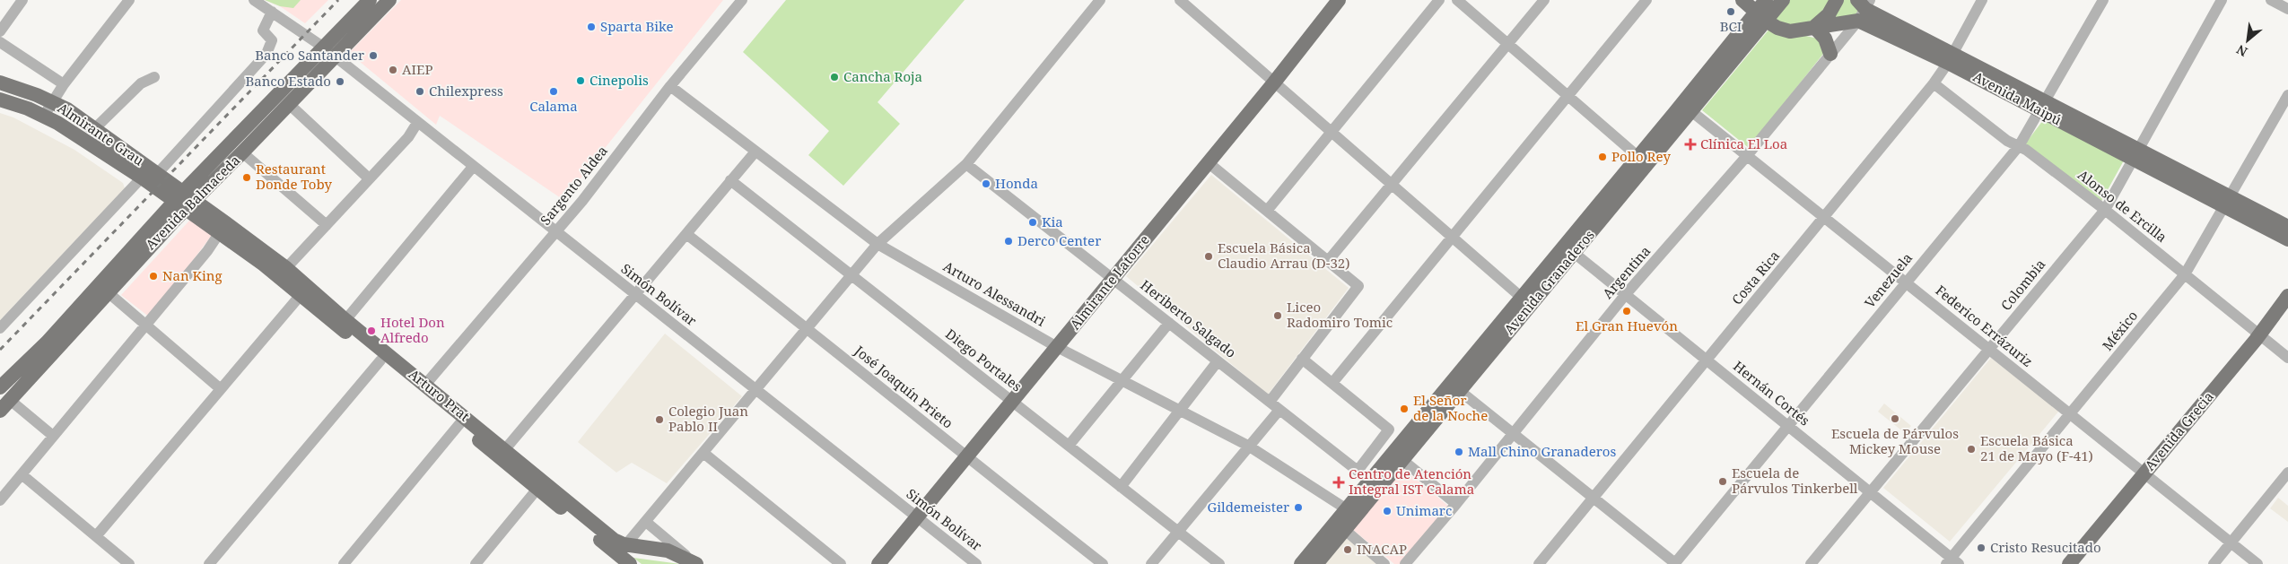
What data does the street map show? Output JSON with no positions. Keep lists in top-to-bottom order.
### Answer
{
  "streets": {
    "main road": [
      "Avenida Maipú",
      "Almirante Grau",
      "Avenida Balmaceda",
      "Almirante Latorre",
      "Avenida Granaderos",
      "Arturo Prat",
      "Avenida Grecia"
    ],
    "street": [
      "Sargento Aldea",
      "Alonso de Ercilla",
      "Argentina",
      "Costa Rica",
      "Venezuela",
      "Colombia",
      "Arturo Alessandri",
      "Simón Bolívar",
      "Heriberto Salgado",
      "Federico Errázuriz",
      "México",
      "Diego Portales",
      "José Joaquín Prieto",
      "Hernán Cortés"
    ]
  },
  "crossings": [
    ["Avenida Maipú", "Argentina"],
    ["Avenida Maipú", "Costa Rica"],
    ["Avenida Maipú", "Venezuela"],
    ["Avenida Maipú", "Colombia"],
    ["Avenida Maipú", "México"],
    ["Almirante Grau", "Avenida Balmaceda"],
    ["Almirante Grau", "Arturo Prat"],
    ["Sargento Aldea", "Arturo Alessandri"],
    ["Sargento Aldea", "Simón Bolívar"],
    ["Sargento Aldea", "Arturo Prat"],
    ["Avenida Balmaceda", "Simón Bolívar"],
    ["Avenida Balmaceda", "Arturo Prat"],
    ["Alonso de Ercilla", "Costa Rica"],
    ["Alonso de Ercilla", "Venezuela"],
    ["Alonso de Ercilla", "Colombia"],
    ["Alonso de Ercilla", "México"],
    ["Alonso de Ercilla", "Avenida Grecia"],
    ["Argentina", "Federico Errázuriz"],
    ["Argentina", "Hernán Cortés"],
    ["Costa Rica", "Federico Errázuriz"],
    ["Costa Rica", "Hernán Cortés"],
    ["Venezuela", "Federico Errázuriz"],
    ["Venezuela", "Hernán Cortés"],
    ["Almirante Latorre", "Arturo Alessandri"],
    ["Almirante Latorre", "Simón Bolívar"],
    ["Almirante Latorre", "Heriberto Salgado"],
    ["Almirante Latorre", "Diego Portales"],
    ["Almirante Latorre", "José Joaquín Prieto"],
    ["Avenida Granaderos", "Arturo Alessandri"],
    ["Avenida Granaderos", "Heriberto Salgado"],
    ["Avenida Granaderos", "Federico Errázuriz"],
    ["Avenida Granaderos", "Hernán Cortés"],
    ["Colombia", "Federico Errázuriz"],
    ["Colombia", "Hernán Cortés"],
    ["Federico Errázuriz", "México"],
    ["Federico Errázuriz", "Avenida Grecia"],
    ["México", "Hernán Cortés"]
  ],
  "places": {
    "other": [
      "BCI",
      "Sparta Bike",
      "Banco Santander",
      "AIEP",
      "Cancha Roja",
      "Cinepolis",
      "Banco Estado",
      "Chilexpress",
      "Calama",
      "Pollo Rey",
      "Restaurant Donde Toby",
      "Honda",
      "Kia",
      "Derco Center",
      "Escuela Básica Claudio Arrau (D-32)",
      "Nan King",
      "El Gran Huevón",
      "Liceo Radomiro Tomic",
      "Hotel Don Alfredo",
      "El Señor de la Noche",
      "Escuela de Párvulos Mickey Mouse",
      "Colegio Juan Pablo II",
      "Escuela Básica 21 de Mayo (F-41)",
      "Mall Chino Granaderos",
      "Escuela de Párvulos Tinkerbell",
      "Gildemeister",
      "Unimarc",
      "Cristo Resucitado",
      "INACAP"
    ],
    "health": ["Clínica El Loa", "Centro de Atención Integral IST Calama"]
  },
  "north": "bottom left"
}
